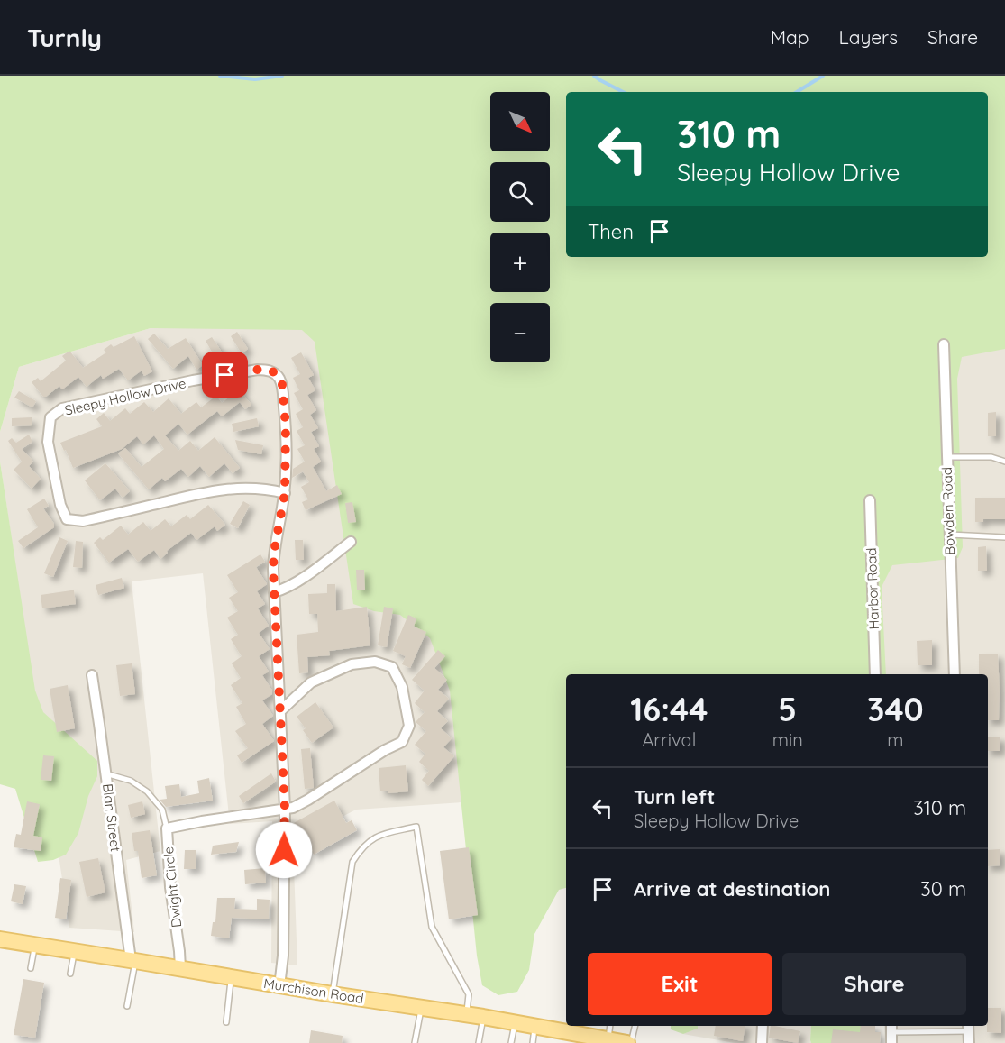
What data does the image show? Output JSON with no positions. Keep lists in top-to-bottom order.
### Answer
{
  "streets": {
    "main road": ["Murchison Road"],
    "street": [
      "Sleepy Hollow Drive",
      "Bowden Road",
      "Harbor Road",
      "Blan Street",
      "Dwight Circle"
    ]
  },
  "crossings": [
    ["Sleepy Hollow Drive", "Dwight Circle"],
    ["Sleepy Hollow Drive", "Murchison Road"],
    ["Blan Street", "Murchison Road"],
    ["Dwight Circle", "Murchison Road"]
  ],
  "north": "bottom right",
  "page": {
    "header": "Turnly",
    "nav": ["Map", "Layers", "Share"],
    "map_buttons": ["+", "−"],
    "turn": ["310 m", "Sleepy Hollow Drive"],
    "then": "Then",
    "eta": [
      "16:44",
      "Arrival",
      "5",
      "min",
      "340",
      "m"
    ],
    "list": [
      {
        "name": "Turn left",
        "note": "Sleepy Hollow Drive",
        "value": "310 m"
      },
      {
        "name": "Arrive at destination",
        "value": "30 m"
      }
    ],
    "buttons": ["Exit", "Share"]
  }
}
